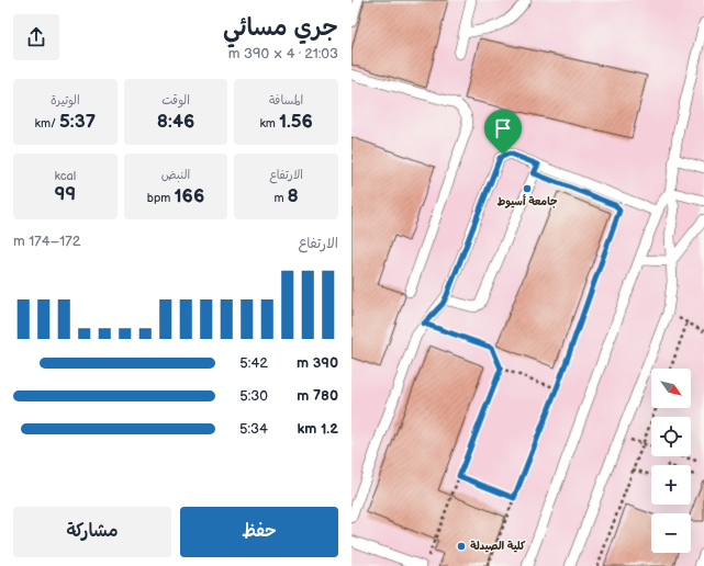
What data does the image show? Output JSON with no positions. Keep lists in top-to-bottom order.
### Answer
{
  "places": ["جامعة أسيوط", "كلية الصيدلة"],
  "north": "bottom right",
  "page": {
    "heading": ["جري مسائي", "21:03 · 4 × 390 m"],
    "stats": [
      ["المسافة", "1.56 km"],
      ["الوقت", "8:46"],
      ["الوتيرة", "5:37 /km"],
      ["الارتفاع", "8 m"],
      ["النبض", "166 bpm"],
      ["kcal", "99"]
    ],
    "chart": ["الارتفاع", "172–174 m"],
    "list": [
      {
        "name": "390 m",
        "note": "5:42"
      },
      {
        "name": "780 m",
        "note": "5:30"
      },
      {
        "name": "1.2 km",
        "note": "5:34"
      }
    ],
    "map_buttons": ["+", "−"],
    "buttons": ["حفظ", "مشاركة"]
  }
}
